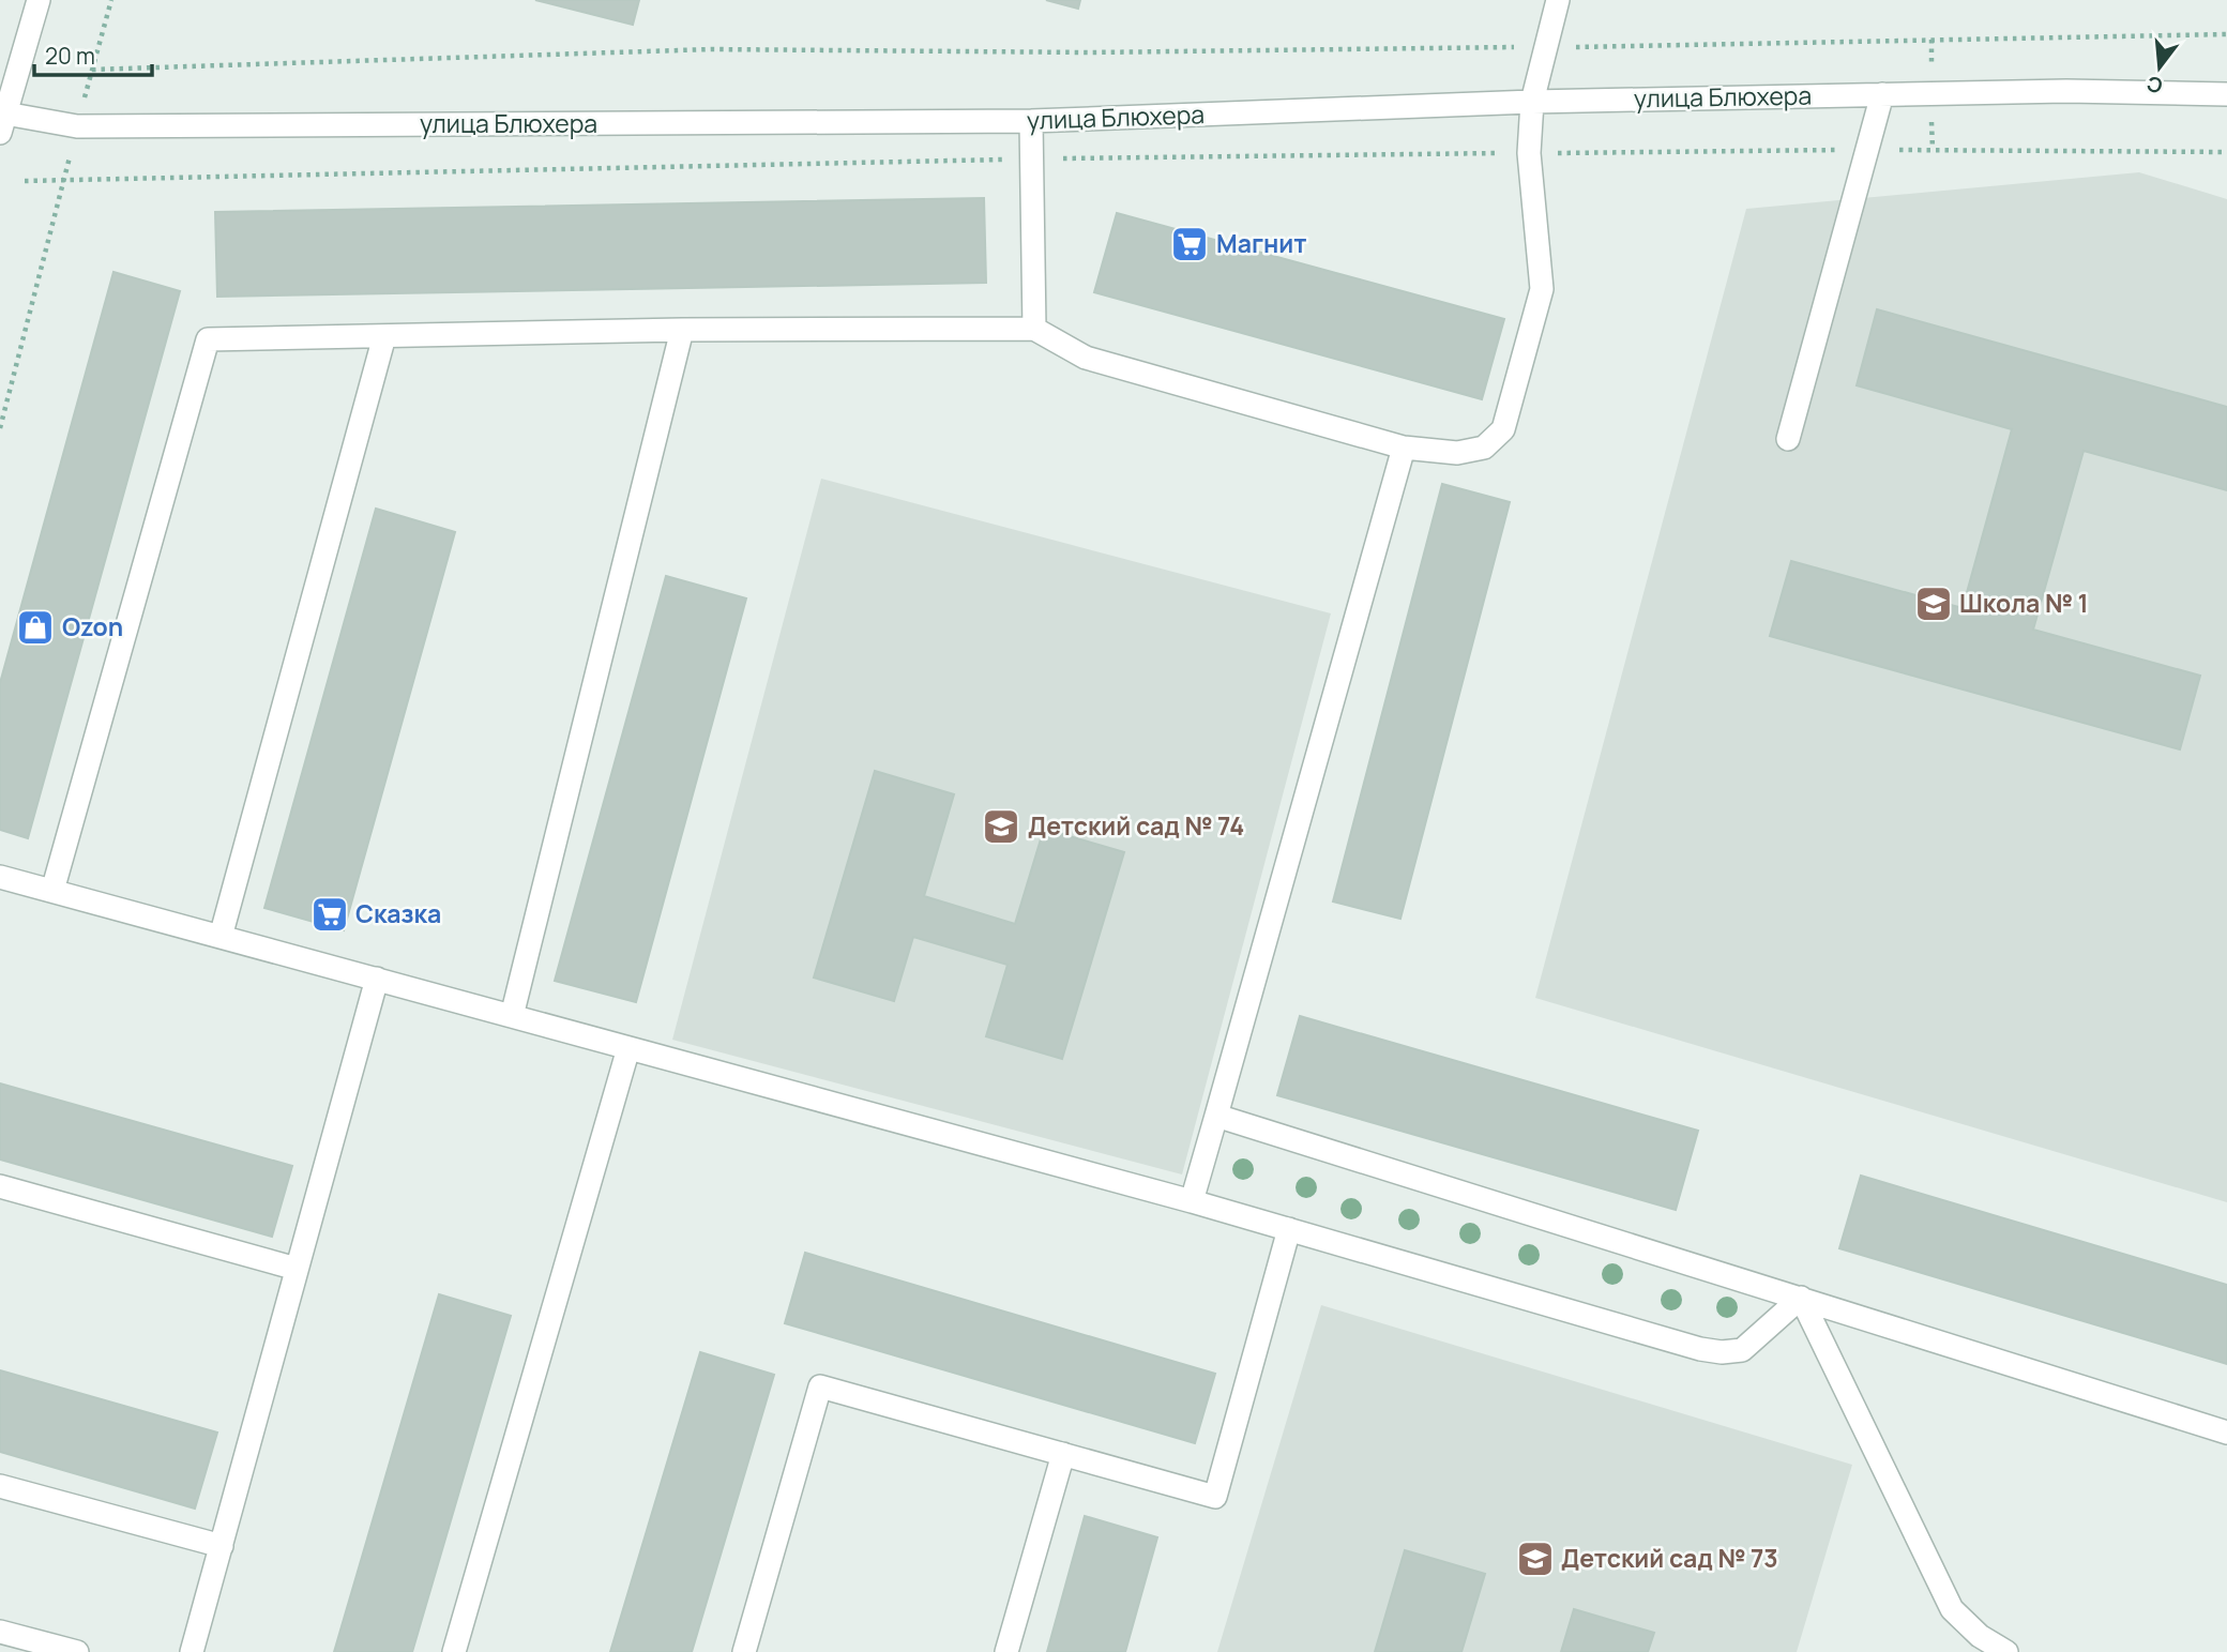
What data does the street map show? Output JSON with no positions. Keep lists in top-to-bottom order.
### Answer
{
  "streets": {
    "street": ["улица Блюхера"]
  },
  "places": {
    "supermarket": ["Магнит", "Сказка"],
    "school or university": ["Школа № 1", "Детский сад № 74", "Детский сад № 73"],
    "shop": ["Ozon"]
  },
  "scale_bar": "20 m",
  "north": "bottom"
}
